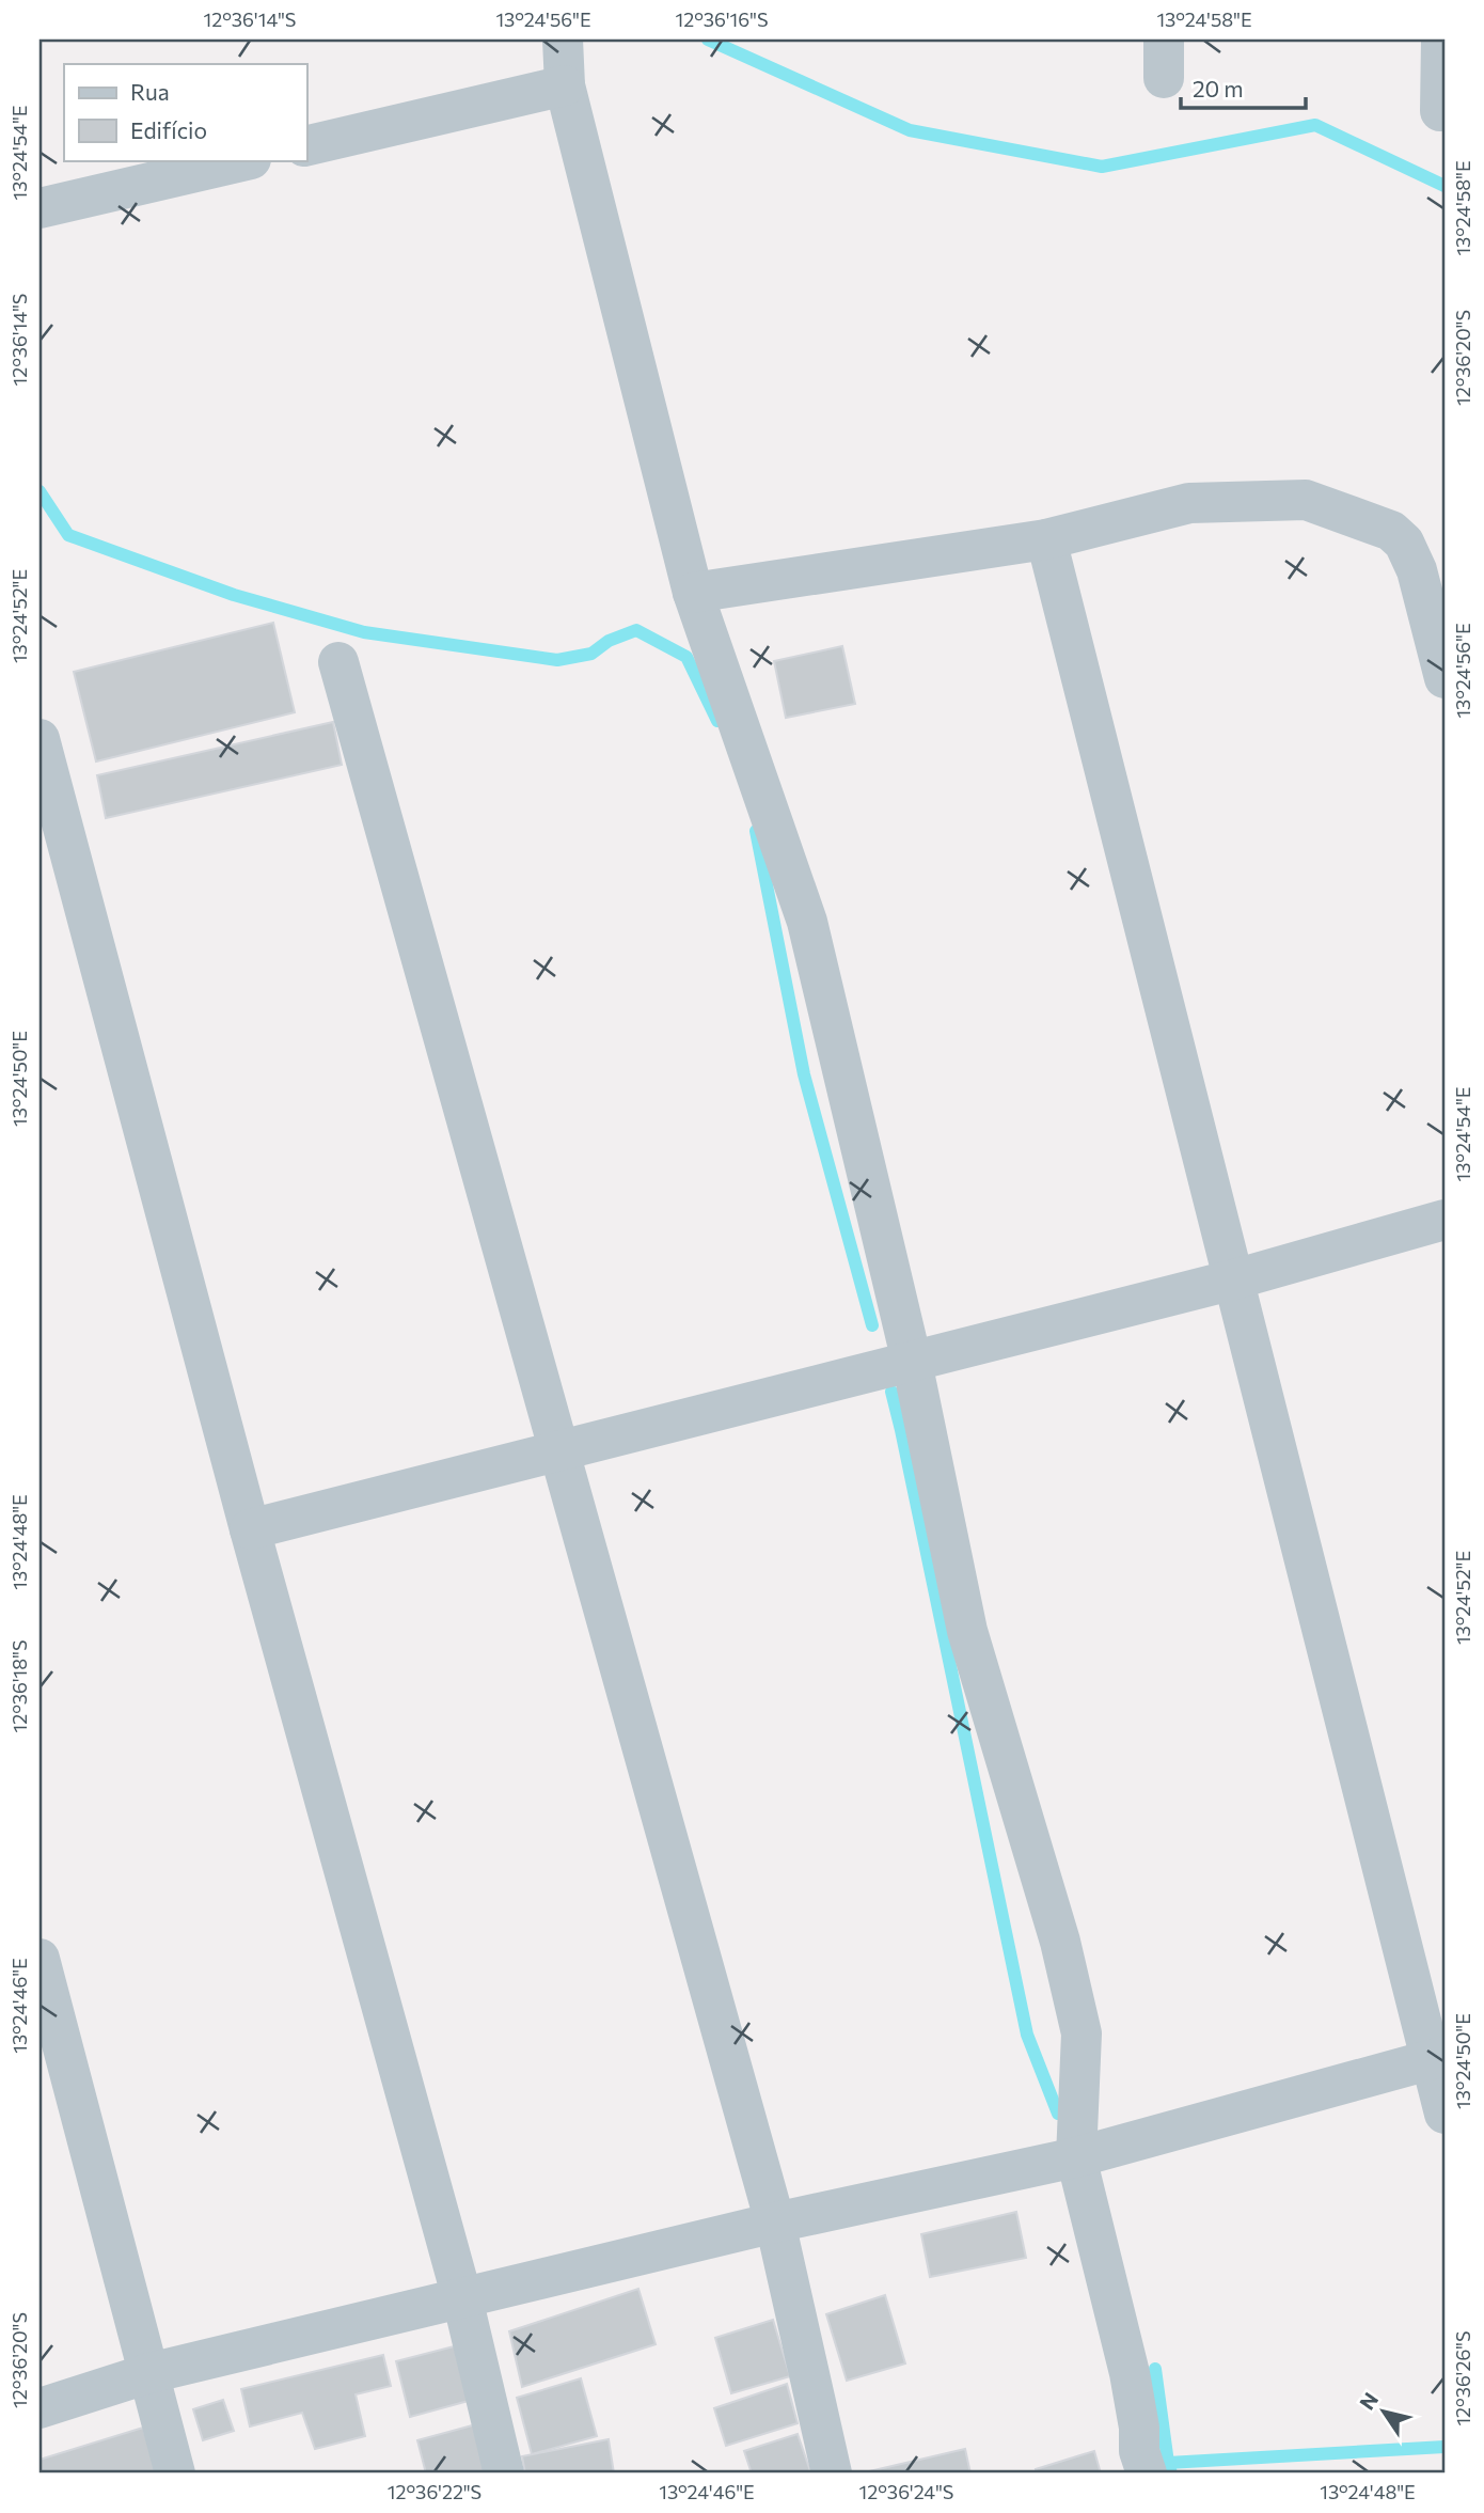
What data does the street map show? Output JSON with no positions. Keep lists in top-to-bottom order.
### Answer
{
  "legend": ["Rua", "Edifício"],
  "scale_bar": "20 m",
  "north": "top left",
  "coordinates": [
    "12°36'14\"S",
    "13°24'56\"E",
    "12°36'16\"S",
    "13°24'58\"E",
    "13°24'54\"E",
    "12°36'20\"S",
    "13°24'52\"E",
    "13°24'50\"E",
    "13°24'48\"E",
    "12°36'18\"S",
    "13°24'46\"E",
    "12°36'26\"S",
    "12°36'22\"S",
    "12°36'24\"S"
  ]
}
